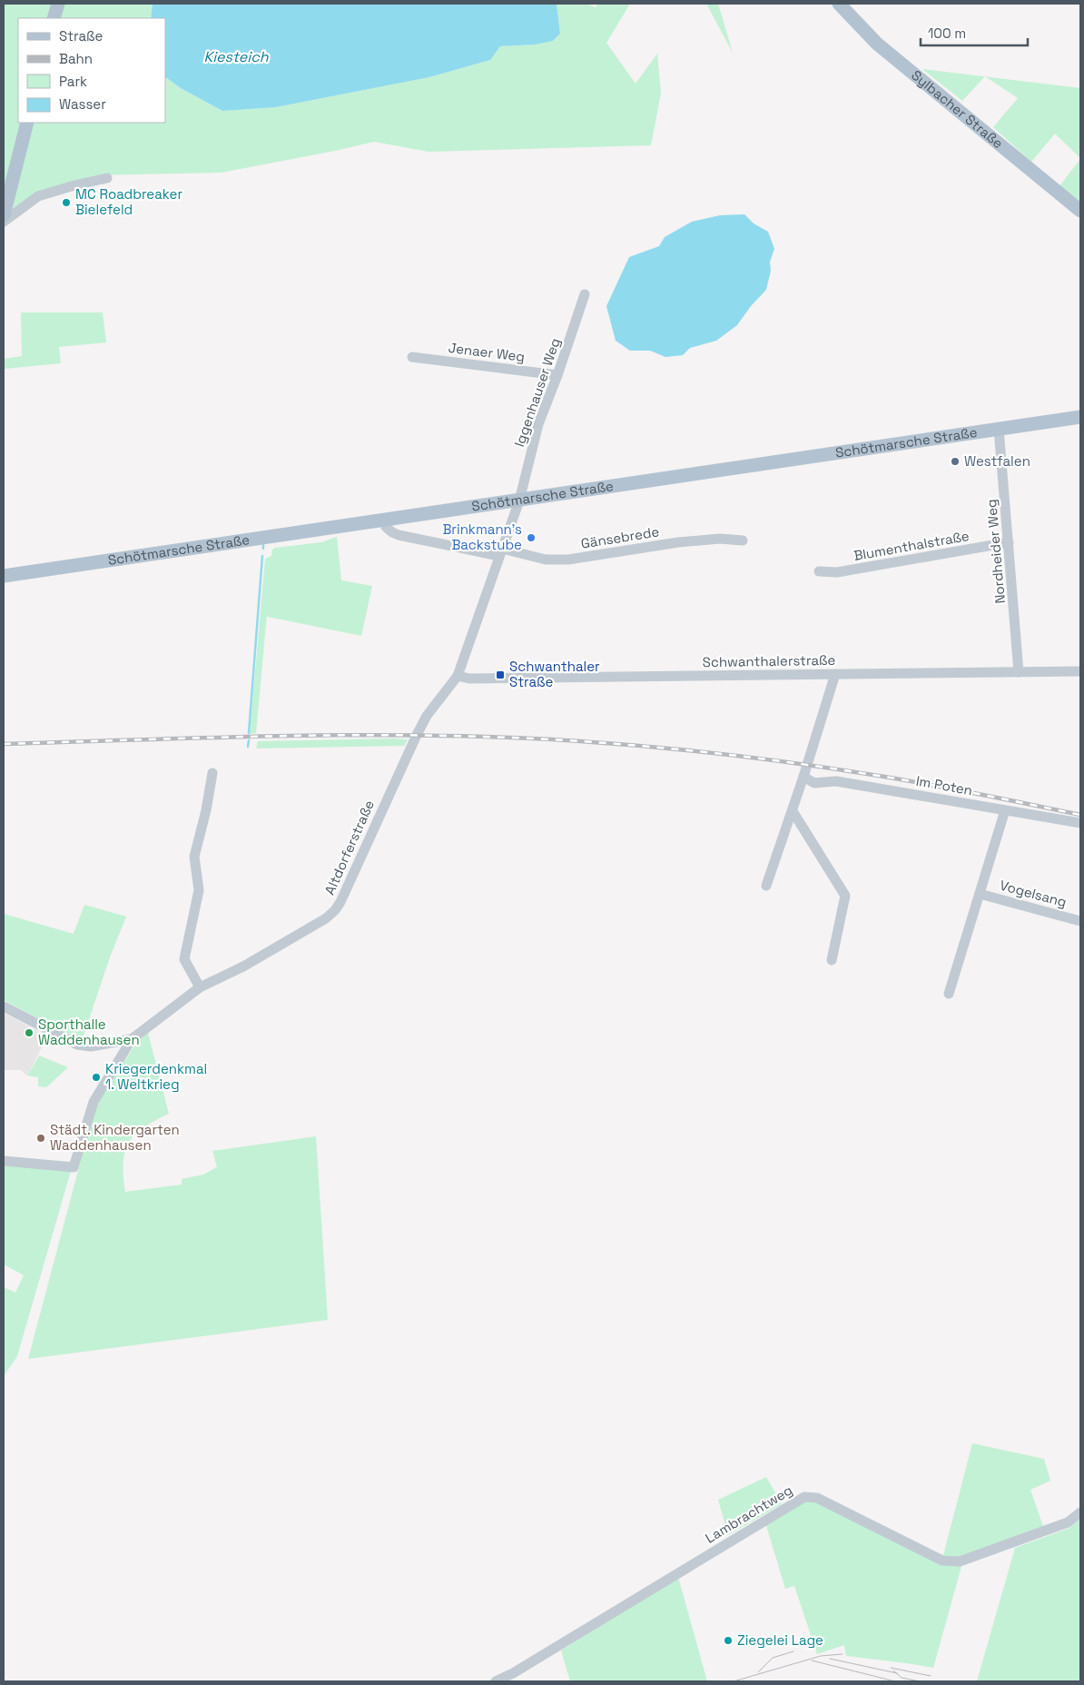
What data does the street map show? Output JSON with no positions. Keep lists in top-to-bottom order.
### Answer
{
  "streets": {
    "main road": ["Sylbacher Straße", "Schötmarsche Straße"],
    "street": [
      "Jenaer Weg",
      "Iggenhauser Weg",
      "Gänsebrede",
      "Blumenthalstraße",
      "Nordheider Weg",
      "Schwanthalerstraße",
      "Im Poten",
      "Altdorferstraße",
      "Vogelsang",
      "Lambrachtweg"
    ]
  },
  "crossings": [
    ["Jenaer Weg", "Iggenhauser Weg"],
    ["Iggenhauser Weg", "Schötmarsche Straße"],
    ["Iggenhauser Weg", "Altdorferstraße"],
    ["Schötmarsche Straße", "Nordheider Weg"],
    ["Schötmarsche Straße", "Altdorferstraße"],
    ["Gänsebrede", "Altdorferstraße"],
    ["Blumenthalstraße", "Nordheider Weg"],
    ["Nordheider Weg", "Schwanthalerstraße"],
    ["Schwanthalerstraße", "Altdorferstraße"],
    ["Im Poten", "Vogelsang"]
  ],
  "water": ["Kiesteich"],
  "places": {
    "other": [
      "MC Roadbreaker Bielefeld",
      "Westfalen",
      "Brinkmann’s Backstube",
      "Sporthalle Waddenhausen",
      "Kriegerdenkmal 1. Weltkrieg",
      "Städt. Kindergarten Waddenhausen",
      "Ziegelei Lage"
    ],
    "transit": ["Schwanthaler Straße"]
  },
  "legend": [
    "Straße",
    "Bahn",
    "Park",
    "Wasser"
  ],
  "scale_bar": "100 m"
}
